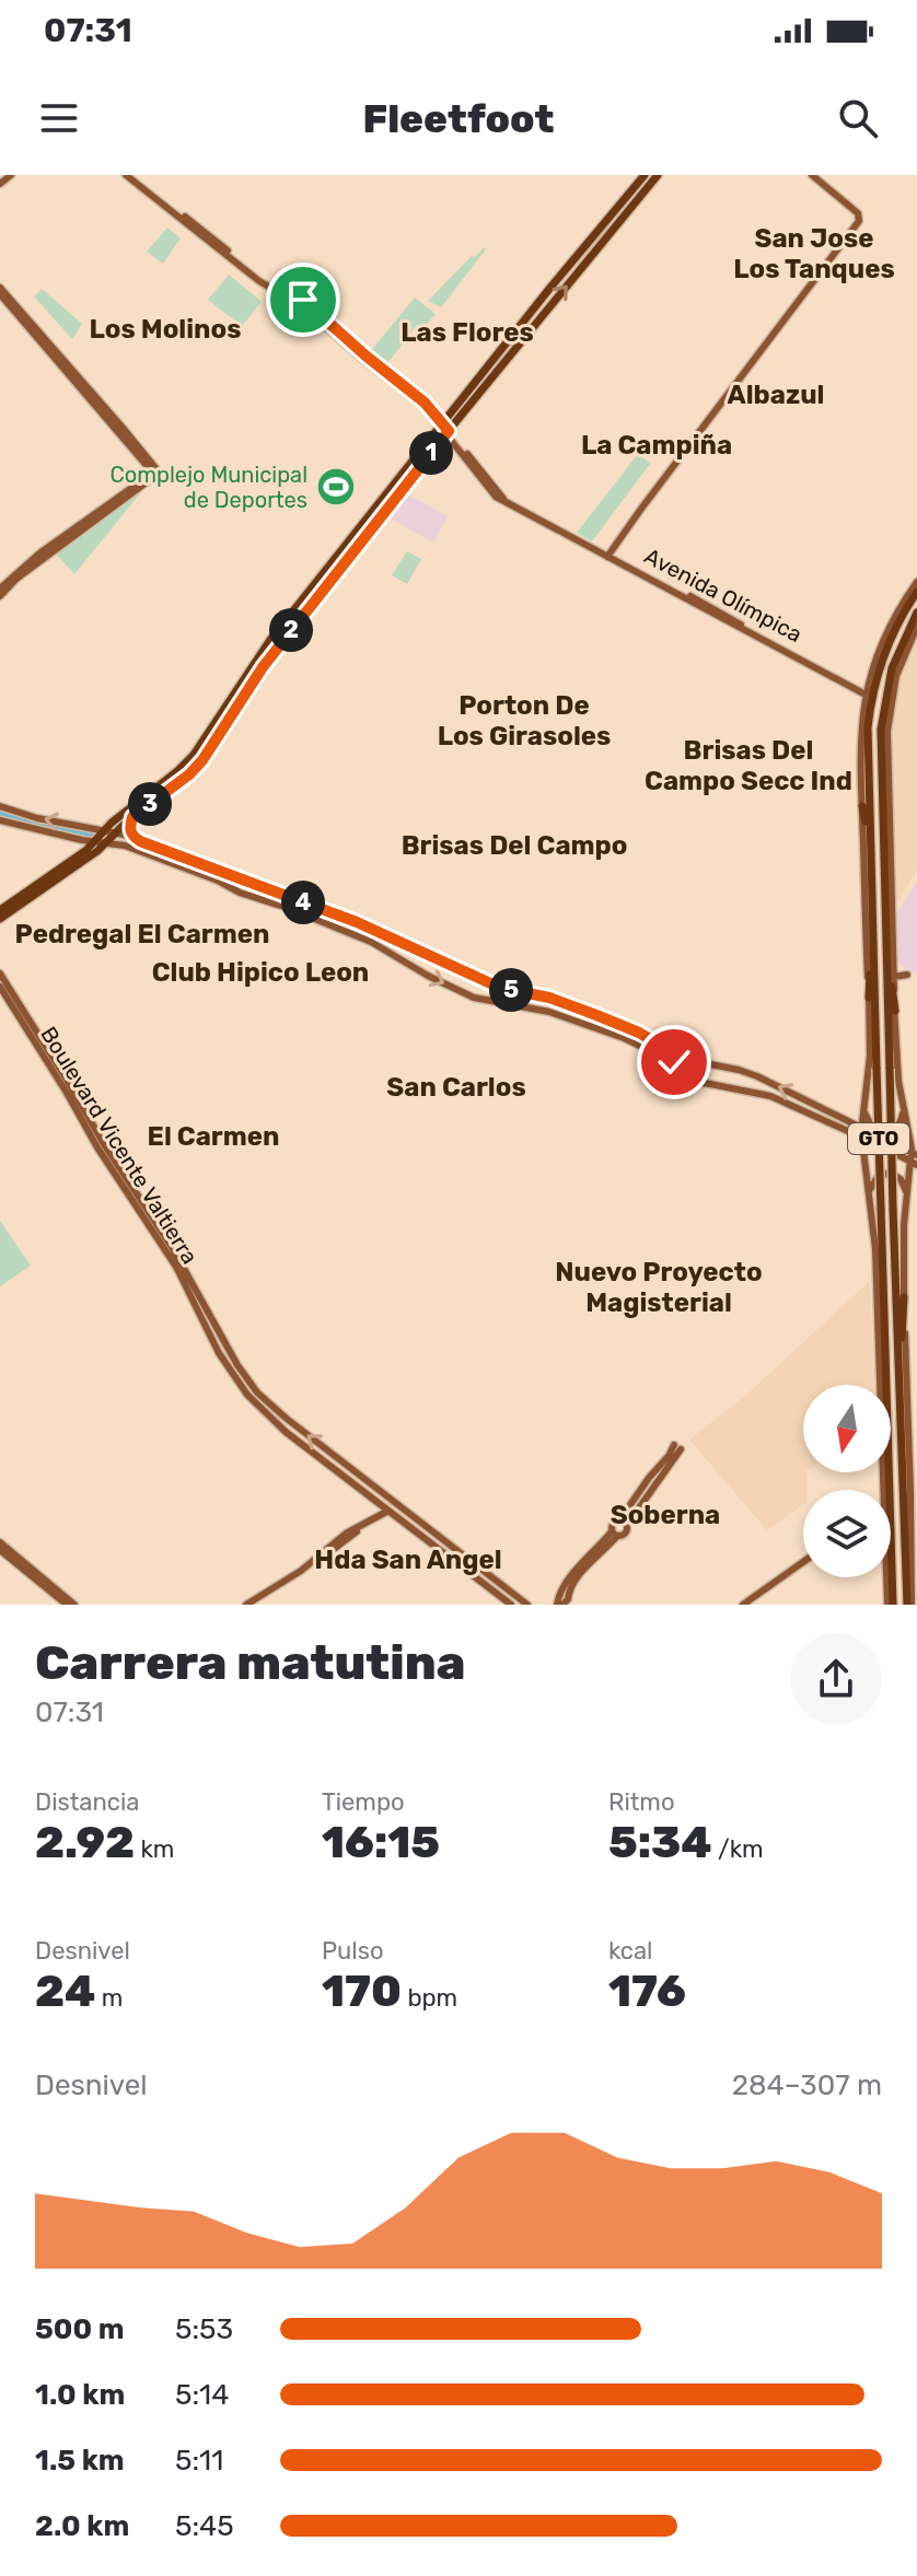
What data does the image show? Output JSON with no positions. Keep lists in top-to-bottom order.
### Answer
{
  "streets": {
    "main road": ["GTO"],
    "street": ["Avenida Olímpica", "Boulevard Vicente Valtierra"]
  },
  "districts": [
    "San Jose Los Tanques",
    "Los Molinos",
    "Las Flores",
    "Albazul",
    "La Campiña",
    "Porton De Los Girasoles",
    "Brisas Del Campo Secc Ind",
    "Brisas Del Campo",
    "Pedregal El Carmen",
    "Club Hipico Leon",
    "San Carlos",
    "El Carmen",
    "Nuevo Proyecto Magisterial",
    "Soberna",
    "Hda San Angel"
  ],
  "places": {
    "sports": ["Complejo Municipal de Deportes"]
  },
  "north": "bottom",
  "page": {
    "status": "07:31",
    "header": "Fleetfoot",
    "pins": [
      "1",
      "2",
      "3",
      "4",
      "5"
    ],
    "heading": ["Carrera matutina", "07:31"],
    "stats": [
      ["Distancia", "2.92 km"],
      ["Tiempo", "16:15"],
      ["Ritmo", "5:34 /km"],
      ["Desnivel", "24 m"],
      ["Pulso", "170 bpm"],
      ["kcal", "176"]
    ],
    "chart": ["Desnivel", "284–307 m"],
    "list": [
      {
        "name": "500 m",
        "note": "5:53"
      },
      {
        "name": "1.0 km",
        "note": "5:14"
      },
      {
        "name": "1.5 km",
        "note": "5:11"
      },
      {
        "name": "2.0 km",
        "note": "5:45"
      }
    ]
  }
}
